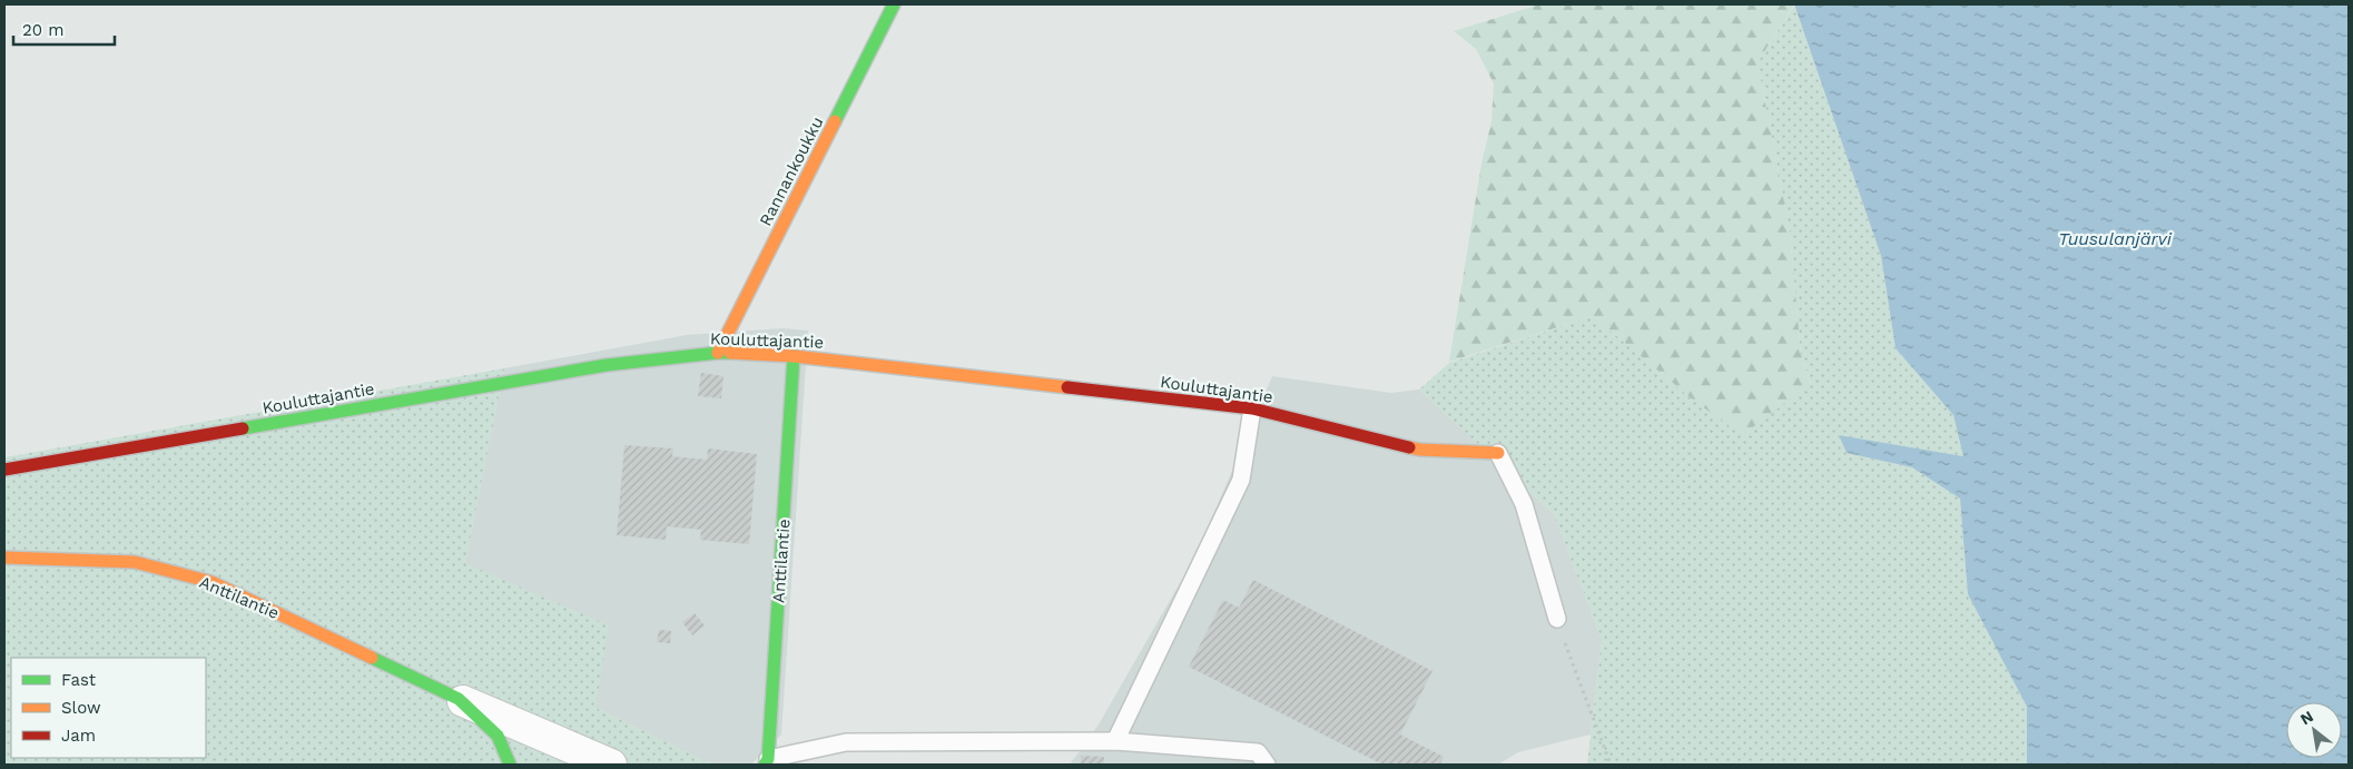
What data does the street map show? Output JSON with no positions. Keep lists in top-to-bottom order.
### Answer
{
  "streets": {
    "street": ["Rannankoukku", "Kouluttajantie", "Anttilantie"]
  },
  "crossings": [
    ["Rannankoukku", "Kouluttajantie"],
    ["Kouluttajantie", "Anttilantie"]
  ],
  "water": ["Tuusulanjärvi"],
  "legend": ["Fast", "Slow", "Jam"],
  "scale_bar": "20 m",
  "north": "top left"
}
